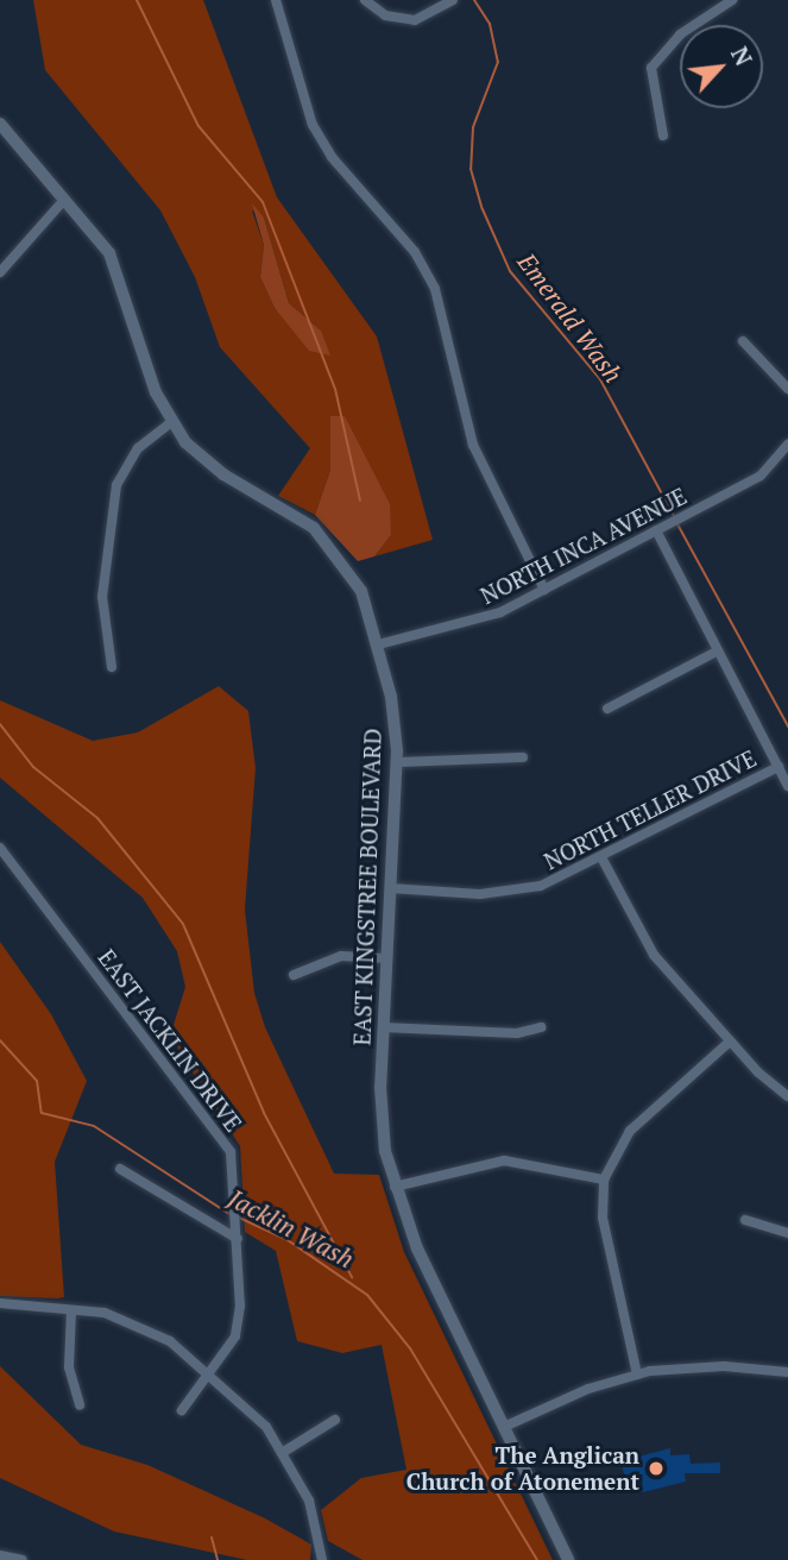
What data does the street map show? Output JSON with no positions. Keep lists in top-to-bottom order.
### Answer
{
  "streets": {
    "street": [
      "NORTH INCA AVENUE",
      "NORTH TELLER DRIVE",
      "EAST KINGSTREE BOULEVARD",
      "EAST JACKLIN DRIVE"
    ]
  },
  "crossings": [
    ["NORTH INCA AVENUE", "EAST KINGSTREE BOULEVARD"],
    ["NORTH TELLER DRIVE", "EAST KINGSTREE BOULEVARD"]
  ],
  "water": ["Emerald Wash", "Jacklin Wash"],
  "places": ["The Anglican Church of Atonement"],
  "north": "top right"
}
